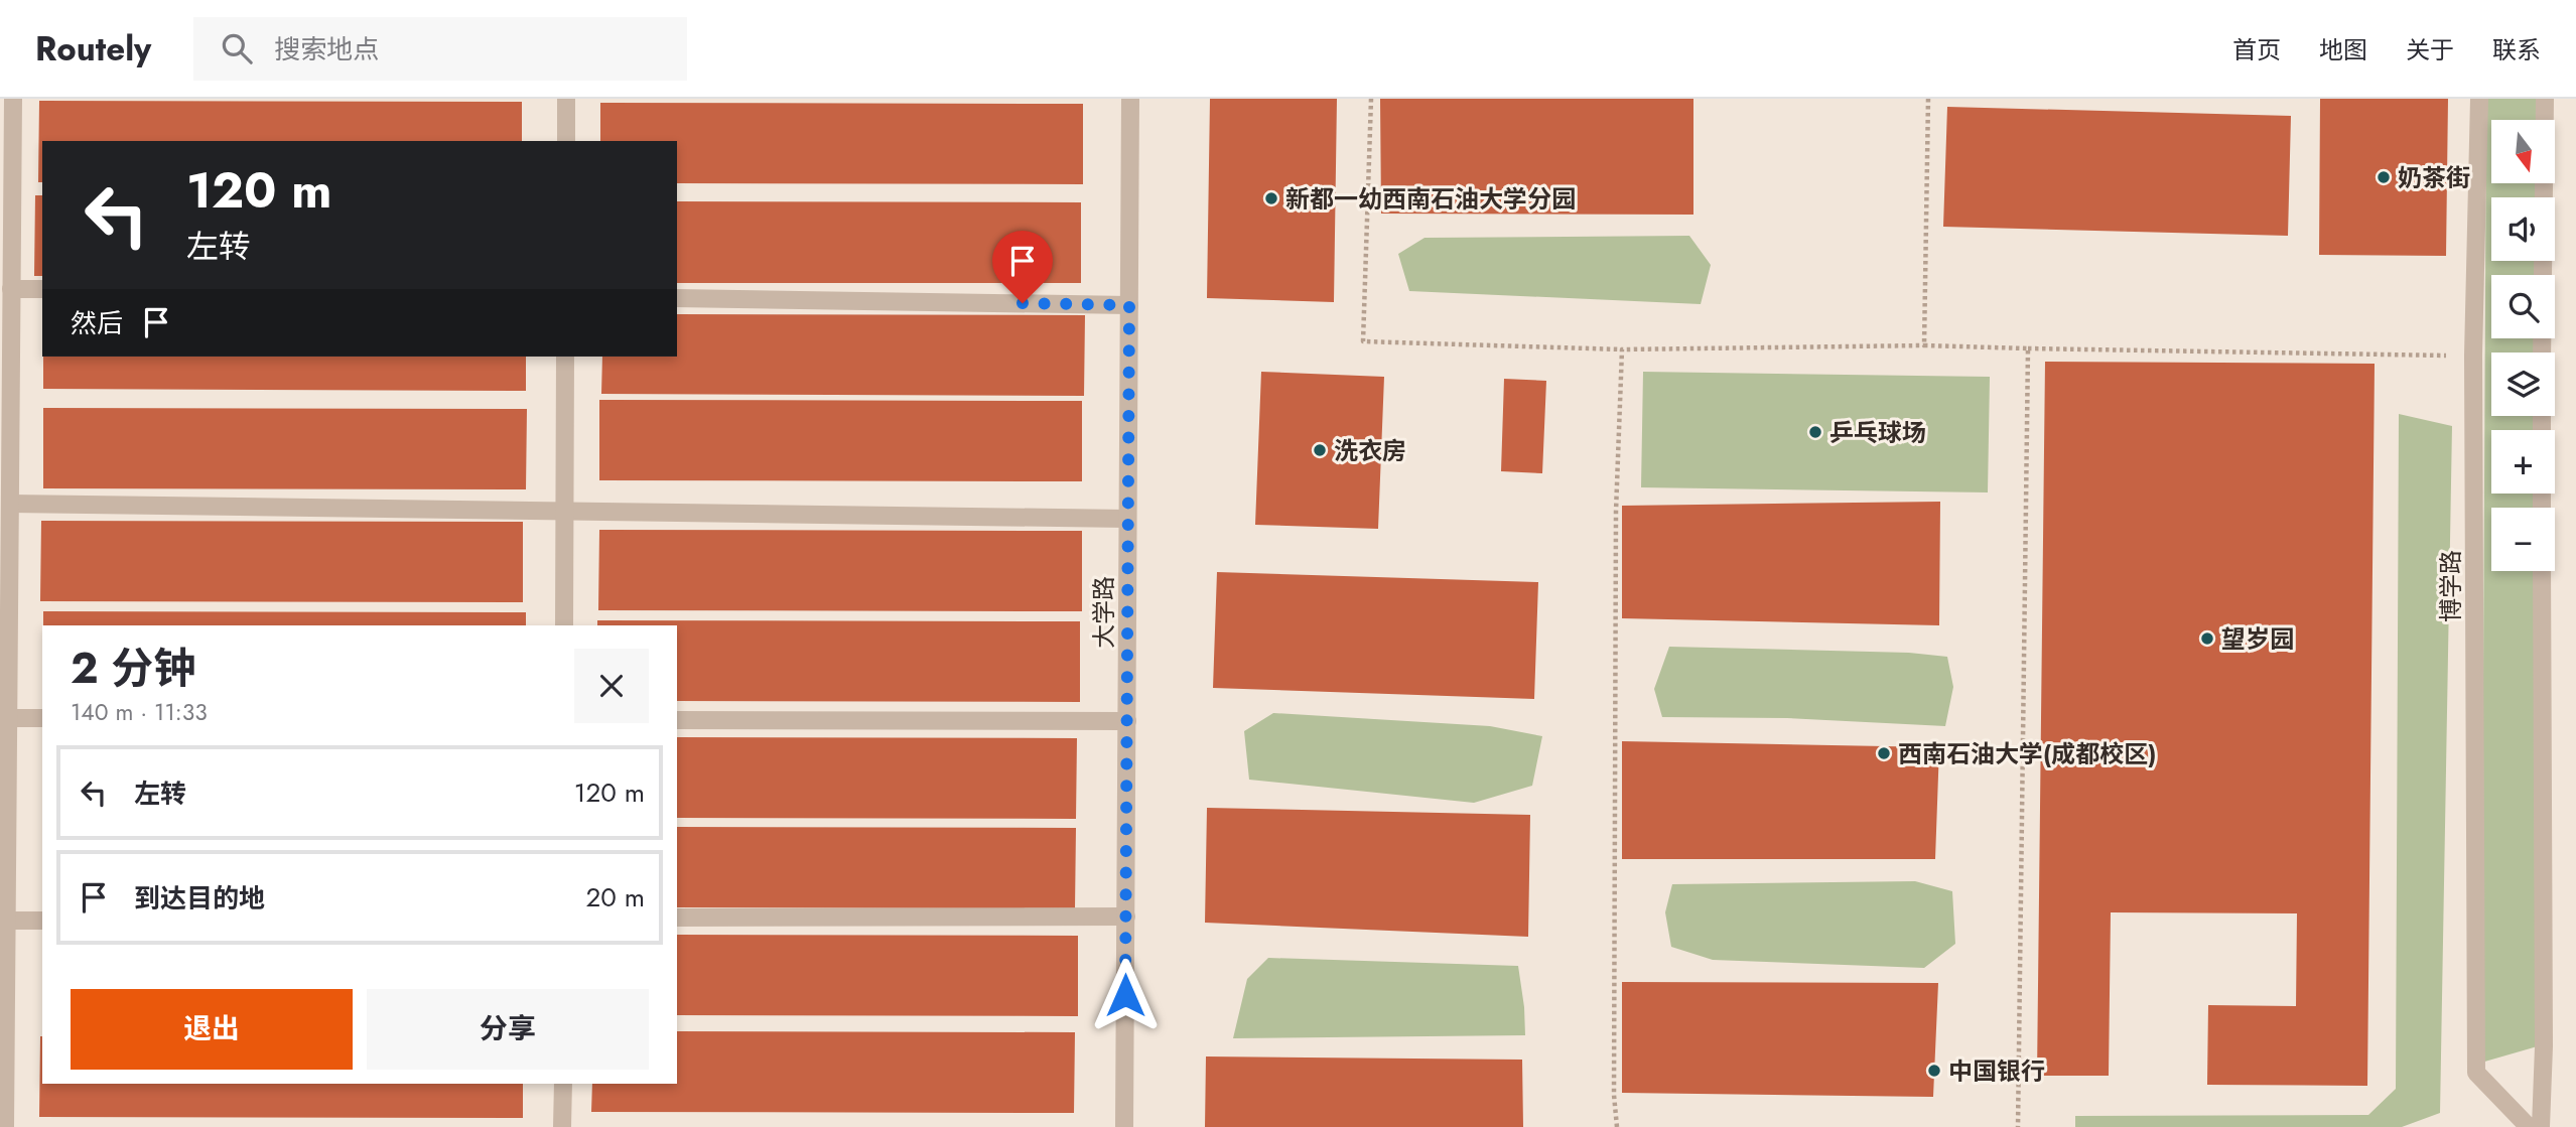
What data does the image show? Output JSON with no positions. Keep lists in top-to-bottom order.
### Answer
{
  "streets": {
    "street": ["博学路", "大学路"]
  },
  "places": [
    "奶茶街",
    "新都一幼西南石油大学分园",
    "乒乓球场",
    "洗衣房",
    "望岁园",
    "西南石油大学(成都校区)",
    "中国银行"
  ],
  "north": "bottom",
  "page": {
    "header": "Routely",
    "search": "搜索地点",
    "nav": [
      "首页",
      "地图",
      "关于",
      "联系"
    ],
    "map_buttons": ["+", "−"],
    "turn": ["120 m", "左转"],
    "then": "然后",
    "heading": ["2 分钟", "140 m · 11:33"],
    "list": [
      {
        "name": "左转",
        "value": "120 m"
      },
      {
        "name": "到达目的地",
        "value": "20 m"
      }
    ],
    "buttons": ["退出", "分享"]
  }
}
